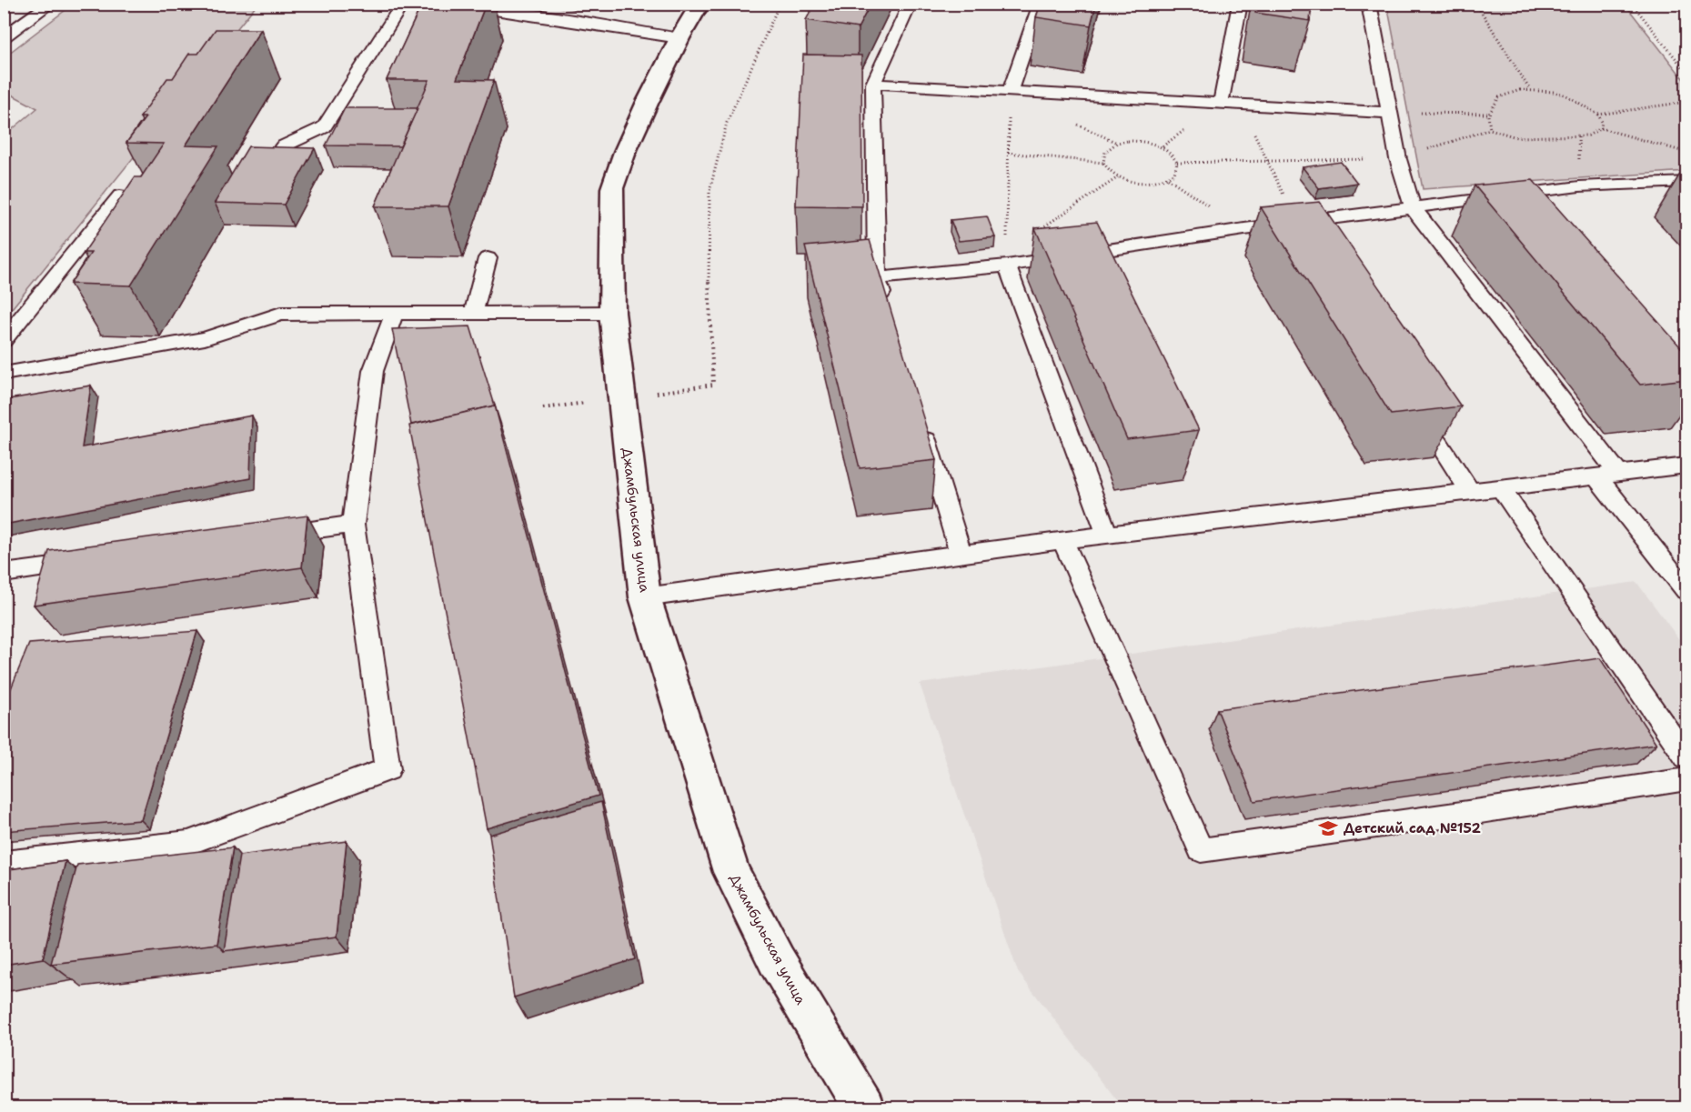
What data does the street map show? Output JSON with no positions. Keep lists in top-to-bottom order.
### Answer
{
  "streets": {
    "street": ["Джамбульская улица"]
  },
  "places": {
    "school or university": ["Детский сад №152"]
  }
}
